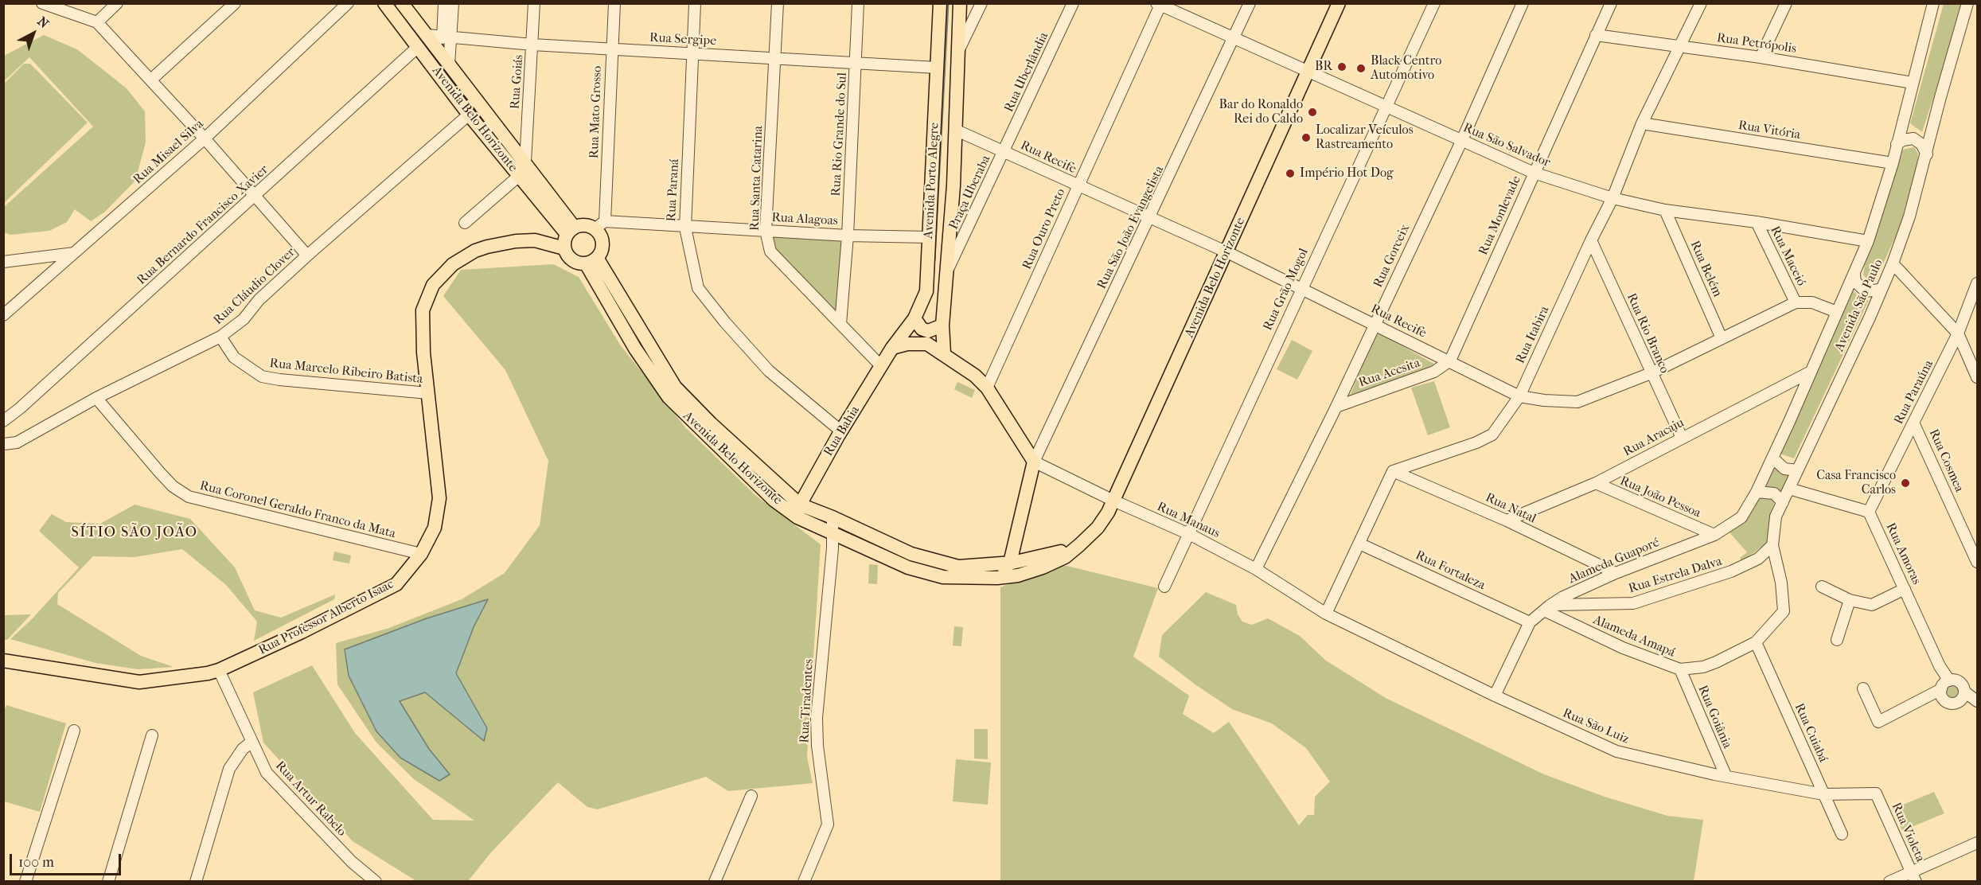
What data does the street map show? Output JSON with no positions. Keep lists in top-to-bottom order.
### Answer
{
  "streets": {
    "main road": [
      "Avenida Belo Horizonte",
      "Avenida Porto Alegre",
      "Rua Bahia",
      "Rua Professor Alberto Isaac"
    ],
    "street": [
      "Rua Sergipe",
      "Rua Petrópolis",
      "Rua Uberlândia",
      "Rua Goiás",
      "Rua Mato Grosso",
      "Rua Vitória",
      "Rua Rio Grande do Sul",
      "Rua São Salvador",
      "Rua Misael Silva",
      "Rua Recife",
      "Rua Santa Catarina",
      "Rua Paraná",
      "Praça Uberaba",
      "Rua Monlevade",
      "Rua Alagoas",
      "Rua Bernardo Francisco Xavier",
      "Rua São João Evangelista",
      "Rua Ouro Preto",
      "Rua Gorceix",
      "Rua Maceió",
      "Rua Belém",
      "Rua Cláudio Clover",
      "Rua Grão Mogol",
      "Avenida São Paulo",
      "Rua Rio Branco",
      "Rua Itabira",
      "Rua Marcelo Ribeiro Batista",
      "Rua Acesita",
      "Rua Paraúna",
      "Rua Aracaju",
      "Rua Cosmea",
      "Rua João Pessoa",
      "Rua Natal",
      "Rua Coronel Geraldo Franco da Mata",
      "Rua Manaus",
      "Rua Amoras",
      "Alameda Guaporé",
      "Rua Fortaleza",
      "Rua Estrela Dalva",
      "Alameda Amapá",
      "Rua Tiradentes",
      "Rua Goiânia",
      "Rua São Luiz",
      "Rua Cuiabá",
      "Rua Artur Rabelo",
      "Rua Violeta"
    ]
  },
  "crossings": [
    ["Rua Sergipe", "Rua Goiás"],
    ["Rua Sergipe", "Rua Mato Grosso"],
    ["Rua Sergipe", "Avenida Belo Horizonte"],
    ["Rua Sergipe", "Rua Rio Grande do Sul"],
    ["Rua Sergipe", "Rua Santa Catarina"],
    ["Rua Sergipe", "Avenida Porto Alegre"],
    ["Rua Sergipe", "Rua Paraná"],
    ["Rua Petrópolis", "Rua Monlevade"],
    ["Rua Petrópolis", "Avenida São Paulo"],
    ["Rua Petrópolis", "Rua Itabira"],
    ["Rua Uberlândia", "Rua Recife"],
    ["Rua Uberlândia", "Praça Uberaba"],
    ["Rua Goiás", "Avenida Belo Horizonte"],
    ["Rua Mato Grosso", "Avenida Belo Horizonte"],
    ["Rua Mato Grosso", "Rua Alagoas"],
    ["Rua Mato Grosso", "Rua Professor Alberto Isaac"],
    ["Avenida Belo Horizonte", "Rua São Salvador"],
    ["Avenida Belo Horizonte", "Rua Recife"],
    ["Avenida Belo Horizonte", "Rua Alagoas"],
    ["Avenida Belo Horizonte", "Rua Bernardo Francisco Xavier"],
    ["Avenida Belo Horizonte", "Rua Cláudio Clover"],
    ["Avenida Belo Horizonte", "Rua Bahia"],
    ["Avenida Belo Horizonte", "Rua Manaus"],
    ["Avenida Belo Horizonte", "Rua Professor Alberto Isaac"],
    ["Avenida Belo Horizonte", "Rua Tiradentes"],
    ["Rua Vitória", "Avenida São Paulo"],
    ["Rua Vitória", "Rua Itabira"],
    ["Rua Rio Grande do Sul", "Rua Santa Catarina"],
    ["Rua Rio Grande do Sul", "Rua Alagoas"],
    ["Rua São Salvador", "Rua Monlevade"],
    ["Rua São Salvador", "Rua São João Evangelista"],
    ["Rua São Salvador", "Rua Ouro Preto"],
    ["Rua São Salvador", "Rua Gorceix"],
    ["Rua São Salvador", "Rua Maceió"],
    ["Rua São Salvador", "Rua Belém"],
    ["Rua São Salvador", "Rua Grão Mogol"],
    ["Rua São Salvador", "Avenida São Paulo"],
    ["Rua São Salvador", "Rua Itabira"],
    ["Rua Recife", "Avenida Porto Alegre"],
    ["Rua Recife", "Praça Uberaba"],
    ["Rua Recife", "Rua Monlevade"],
    ["Rua Recife", "Rua São João Evangelista"],
    ["Rua Recife", "Rua Ouro Preto"],
    ["Rua Recife", "Rua Gorceix"],
    ["Rua Recife", "Rua Maceió"],
    ["Rua Recife", "Rua Belém"],
    ["Rua Recife", "Rua Grão Mogol"],
    ["Rua Recife", "Rua Rio Branco"],
    ["Rua Recife", "Rua Itabira"],
    ["Rua Recife", "Rua Acesita"],
    ["Rua Santa Catarina", "Rua Alagoas"],
    ["Rua Santa Catarina", "Rua Bahia"],
    ["Avenida Porto Alegre", "Praça Uberaba"],
    ["Avenida Porto Alegre", "Rua Alagoas"],
    ["Avenida Porto Alegre", "Rua Bahia"],
    ["Rua Paraná", "Rua Alagoas"],
    ["Rua Paraná", "Rua Bahia"],
    ["Rua Monlevade", "Rua Acesita"],
    ["Rua Alagoas", "Rua Professor Alberto Isaac"],
    ["Rua São João Evangelista", "Rua Manaus"],
    ["Rua Gorceix", "Rua Acesita"],
    ["Rua Gorceix", "Rua Manaus"],
    ["Rua Cláudio Clover", "Rua Marcelo Ribeiro Batista"],
    ["Rua Cláudio Clover", "Rua Coronel Geraldo Franco da Mata"],
    ["Rua Grão Mogol", "Rua Manaus"],
    ["Avenida São Paulo", "Rua Aracaju"],
    ["Avenida São Paulo", "Rua João Pessoa"],
    ["Avenida São Paulo", "Alameda Guaporé"],
    ["Avenida São Paulo", "Rua Estrela Dalva"],
    ["Avenida São Paulo", "Alameda Amapá"],
    ["Rua Rio Branco", "Rua Itabira"],
    ["Rua Rio Branco", "Rua Aracaju"],
    ["Rua Itabira", "Rua Natal"],
    ["Rua Marcelo Ribeiro Batista", "Rua Professor Alberto Isaac"],
    ["Rua Paraúna", "Rua Cosmea"],
    ["Rua Paraúna", "Rua Amoras"],
    ["Rua Aracaju", "Rua João Pessoa"],
    ["Rua Aracaju", "Rua Natal"],
    ["Rua João Pessoa", "Alameda Guaporé"],
    ["Rua Natal", "Alameda Guaporé"],
    ["Rua Coronel Geraldo Franco da Mata", "Rua Professor Alberto Isaac"],
    ["Rua Manaus", "Rua São Luiz"],
    ["Alameda Guaporé", "Rua Fortaleza"],
    ["Alameda Guaporé", "Rua Estrela Dalva"],
    ["Alameda Guaporé", "Alameda Amapá"],
    ["Rua Estrela Dalva", "Alameda Amapá"],
    ["Rua Professor Alberto Isaac", "Rua Artur Rabelo"],
    ["Alameda Amapá", "Rua Goiânia"],
    ["Alameda Amapá", "Rua Cuiabá"],
    ["Rua Goiânia", "Rua São Luiz"],
    ["Rua São Luiz", "Rua Cuiabá"],
    ["Rua São Luiz", "Rua Violeta"]
  ],
  "districts": ["SÍTIO SÃO JOÃO"],
  "places": [
    "BR",
    "Black Centro Automotivo",
    "Bar do Ronaldo Rei do Caldo",
    "Localizar Veículos Rastreamento",
    "Império Hot Dog",
    "Casa Francisco Carlos"
  ],
  "scale_bar": "100 m",
  "north": "top right"
}
